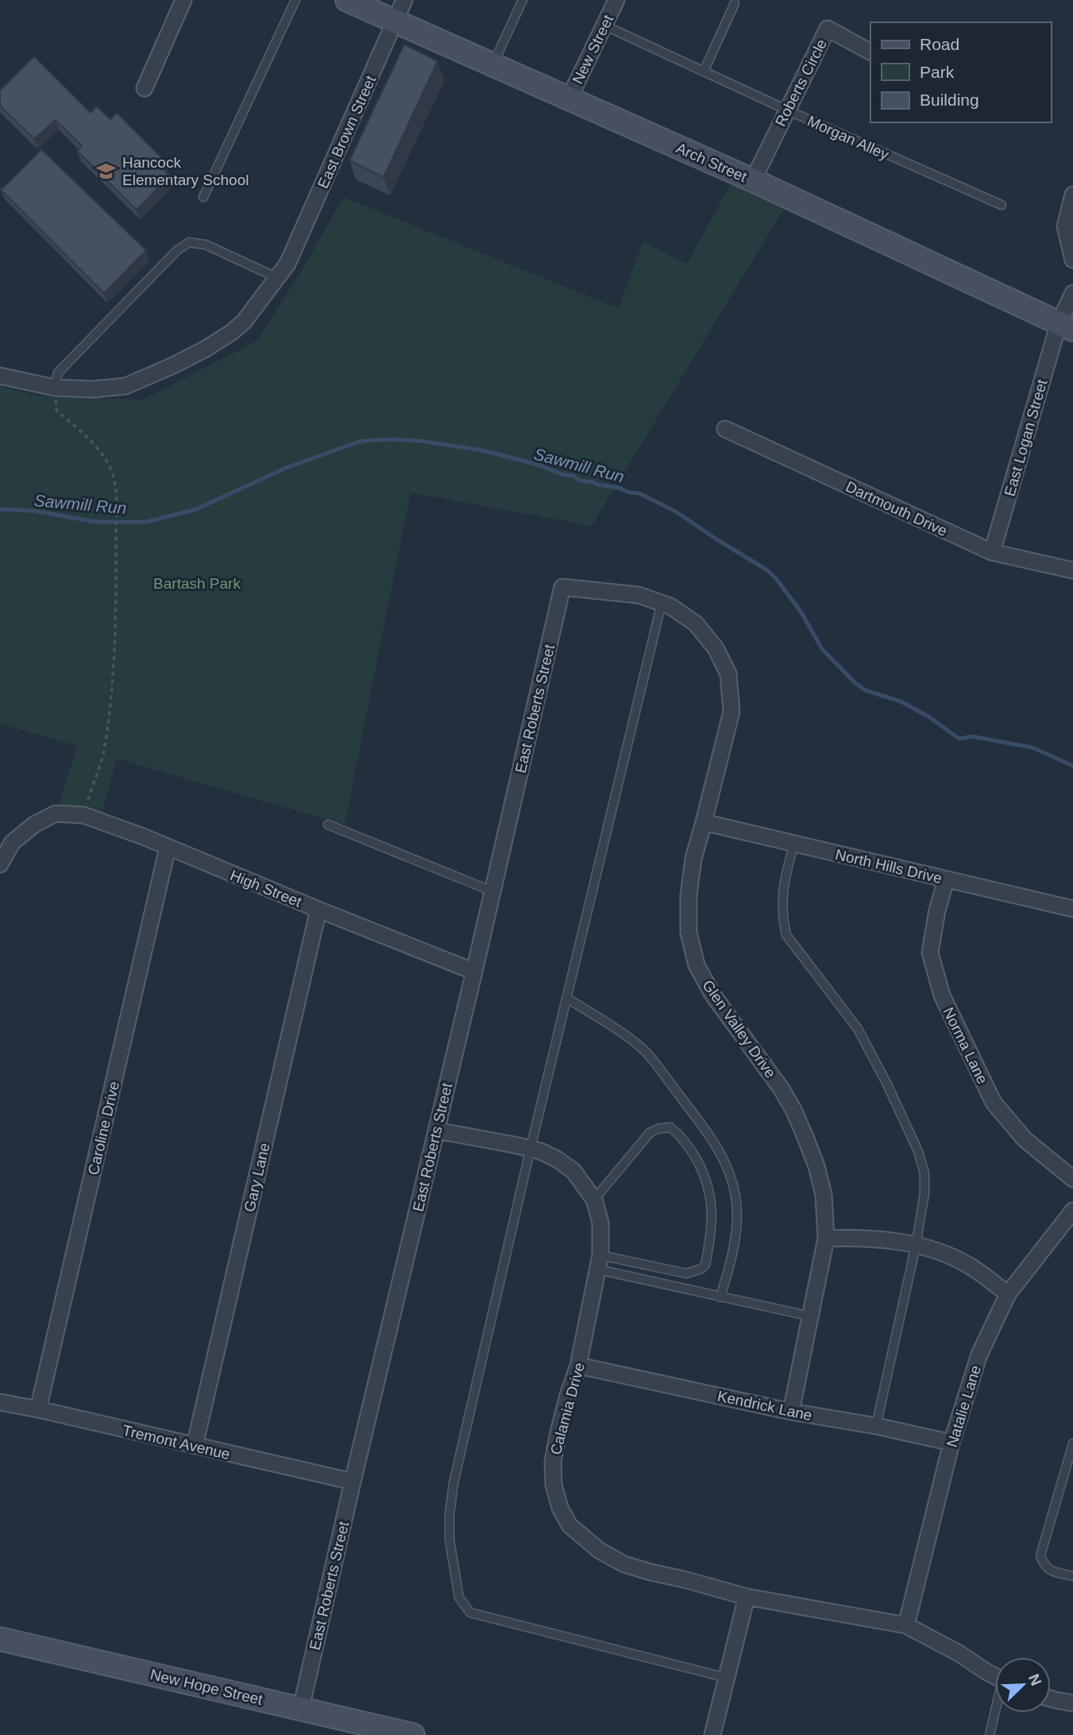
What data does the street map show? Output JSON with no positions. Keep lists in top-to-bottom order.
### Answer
{
  "streets": {
    "street": [
      "New Street",
      "Roberts Circle",
      "East Brown Street",
      "Arch Street",
      "East Logan Street",
      "Dartmouth Drive",
      "East Roberts Street",
      "North Hills Drive",
      "High Street",
      "Glen Valley Drive",
      "Norma Lane",
      "Caroline Drive",
      "Gary Lane",
      "Kendrick Lane",
      "Natalie Lane",
      "Calamia Drive",
      "Tremont Avenue",
      "New Hope Street"
    ],
    "lane": ["Morgan Alley"]
  },
  "crossings": [
    ["New Street", "Morgan Alley"],
    ["New Street", "Arch Street"],
    ["Roberts Circle", "Morgan Alley"],
    ["Roberts Circle", "Arch Street"],
    ["East Brown Street", "Arch Street"],
    ["Arch Street", "East Logan Street"],
    ["East Logan Street", "Dartmouth Drive"],
    ["East Roberts Street", "High Street"],
    ["East Roberts Street", "Glen Valley Drive"],
    ["East Roberts Street", "Calamia Drive"],
    ["East Roberts Street", "Tremont Avenue"],
    ["East Roberts Street", "New Hope Street"],
    ["North Hills Drive", "Glen Valley Drive"],
    ["North Hills Drive", "Norma Lane"],
    ["High Street", "Caroline Drive"],
    ["High Street", "Gary Lane"],
    ["Glen Valley Drive", "Kendrick Lane"],
    ["Caroline Drive", "Tremont Avenue"],
    ["Gary Lane", "Tremont Avenue"],
    ["Kendrick Lane", "Natalie Lane"],
    ["Kendrick Lane", "Calamia Drive"],
    ["Natalie Lane", "Calamia Drive"]
  ],
  "water": ["Sawmill Run"],
  "parks": ["Bartash Park"],
  "places": {
    "school or university": ["Hancock Elementary School"]
  },
  "legend": ["Road", "Park", "Building"],
  "north": "top right"
}
